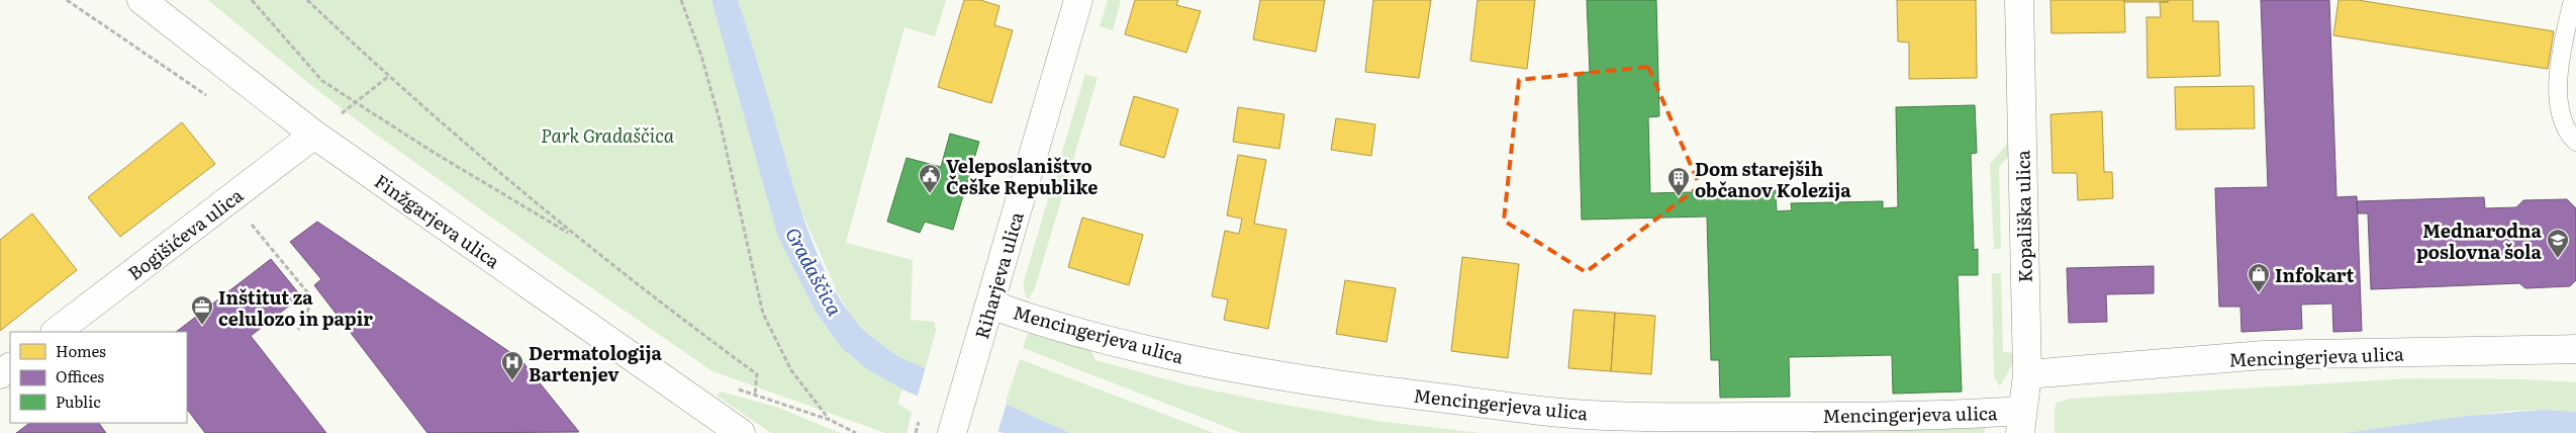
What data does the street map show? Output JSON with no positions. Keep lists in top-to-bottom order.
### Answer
{
  "streets": {
    "street": [
      "Kopališka ulica",
      "Finžgarjeva ulica",
      "Bogišićeva ulica",
      "Riharjeva ulica",
      "Mencingerjeva ulica"
    ]
  },
  "crossings": [
    ["Kopališka ulica", "Mencingerjeva ulica"],
    ["Finžgarjeva ulica", "Bogišićeva ulica"],
    ["Riharjeva ulica", "Mencingerjeva ulica"]
  ],
  "water": ["Gradaščica"],
  "parks": ["Park Gradaščica"],
  "places": {
    "public building": ["Veleposlaništvo Češke Republike"],
    "building": ["Dom starejših občanov Kolezija"],
    "school or university": ["Mednarodna poslovna šola"],
    "shop": ["Infokart"],
    "office": ["Inštitut za celulozo in papir"],
    "hospital": ["Dermatologija Bartenjev"]
  },
  "legend": ["Homes", "Offices", "Public"]
}
